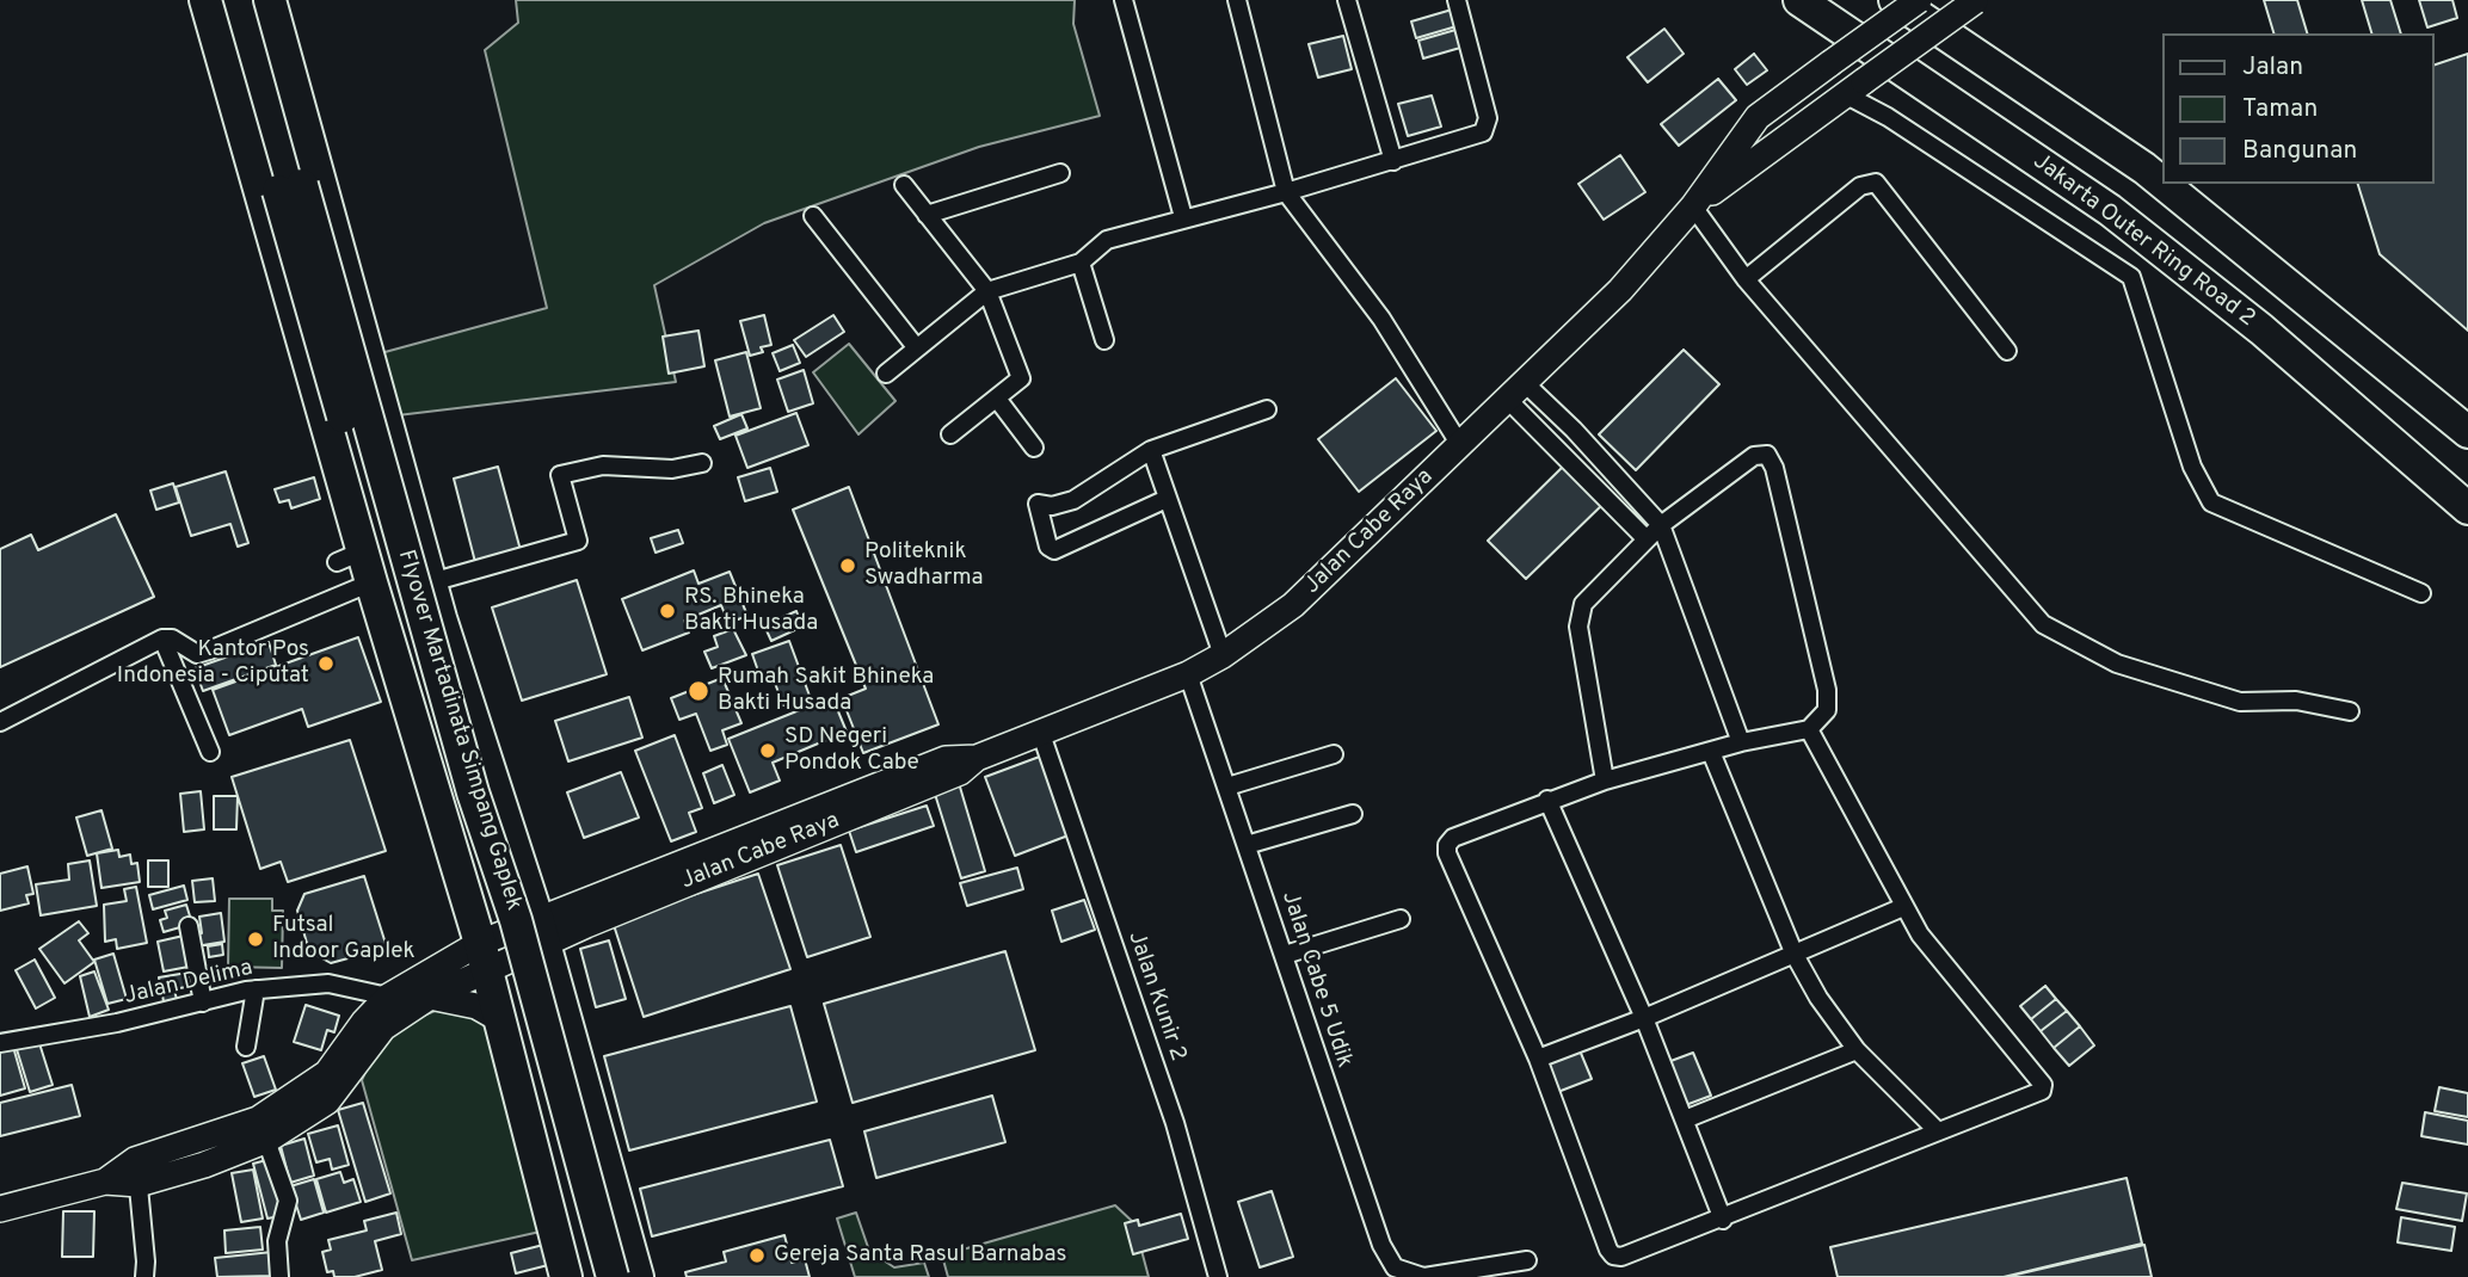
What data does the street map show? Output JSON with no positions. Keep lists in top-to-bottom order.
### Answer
{
  "streets": {
    "highway": ["Jakarta Outer Ring Road 2", "Flyover Martadinata Simpang Gaplek"],
    "main road": ["Jalan Cabe Raya"],
    "street": ["Jalan Cabe 5 Udik", "Jalan Delima", "Jalan Kunir 2"]
  },
  "crossings": [
    ["Jalan Cabe Raya", "Jalan Cabe 5 Udik"],
    ["Jalan Cabe Raya", "Jalan Kunir 2"]
  ],
  "places": [
    "Politeknik Swadharma",
    "RS. Bhineka Bakti Husada",
    "Kantor Pos Indonesia - Ciputat",
    "Rumah Sakit Bhineka Bakti Husada",
    "SD Negeri Pondok Cabe",
    "Futsal Indoor Gaplek",
    "Gereja Santa Rasul Barnabas"
  ],
  "legend": ["Jalan", "Taman", "Bangunan"]
}
